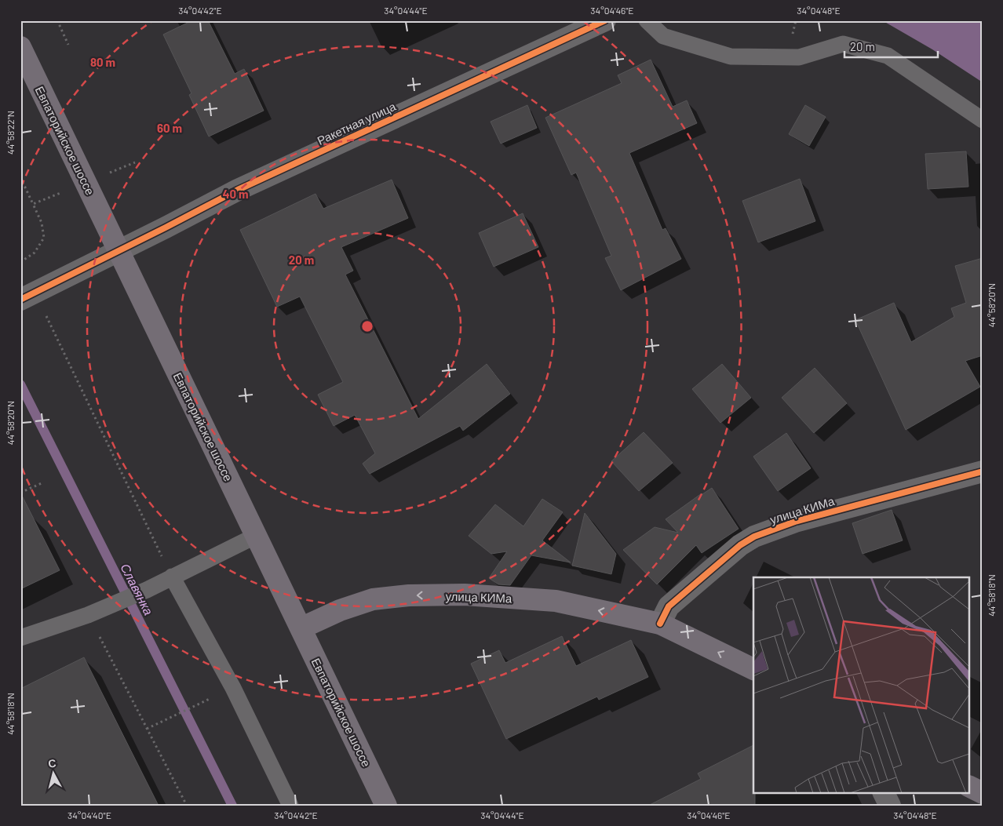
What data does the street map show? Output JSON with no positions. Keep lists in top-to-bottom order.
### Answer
{
  "streets": {
    "main road": ["Евпаторийское шоссе", "улица КИМа"],
    "street": ["Ракетная улица"]
  },
  "crossings": [
    ["Ракетная улица", "Евпаторийское шоссе"],
    ["Евпаторийское шоссе", "улица КИМа"]
  ],
  "one_way": ["улица КИМа"],
  "water": ["Славянка"],
  "scale_bar": "20 m",
  "north": "top",
  "coordinates": [
    "34°04'42\"E",
    "34°04'44\"E",
    "34°04'46\"E",
    "34°04'48\"E",
    "44°58'22\"N",
    "44°58'20\"N",
    "44°58'18\"N",
    "34°04'40\"E"
  ],
  "rings": [
    "80 m",
    "60 m",
    "40 m",
    "20 m"
  ]
}
